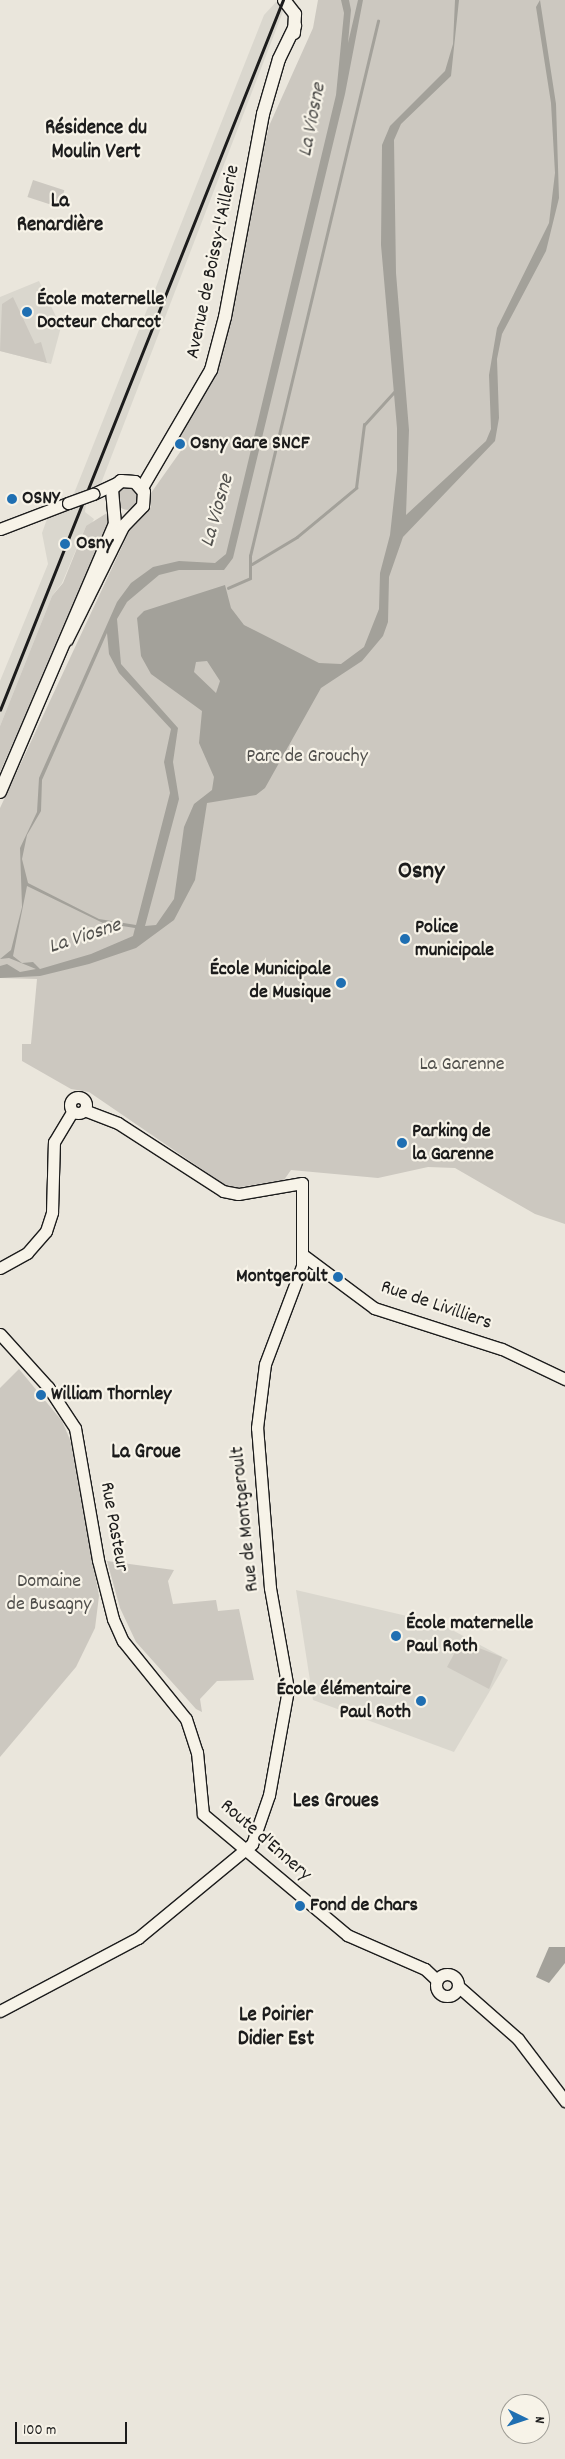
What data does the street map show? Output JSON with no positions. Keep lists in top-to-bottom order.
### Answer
{
  "streets": {
    "main road": ["Avenue de Boissy-l'Aillerie"],
    "street": [
      "Rue de Livilliers",
      "Rue de Montgeroult",
      "Rue Pasteur",
      "Route d'Ennery"
    ]
  },
  "crossings": [
    ["Rue de Livilliers", "Rue de Montgeroult"],
    ["Rue de Montgeroult", "Route d'Ennery"],
    ["Rue Pasteur", "Route d'Ennery"]
  ],
  "districts": [
    "Résidence du Moulin Vert",
    "La Renardière",
    "Osny",
    "La Groue",
    "Les Groues",
    "Le Poirier Didier Est"
  ],
  "water": ["La Viosne"],
  "parks": ["Parc de Grouchy", "La Garenne", "Domaine de Busagny"],
  "places": [
    "École maternelle Docteur Charcot",
    "Osny Gare SNCF",
    "OSNY",
    "Osny",
    "Police municipale",
    "École Municipale de Musique",
    "Parking de la Garenne",
    "Montgeroult",
    "William Thornley",
    "École maternelle Paul Roth",
    "École élémentaire Paul Roth",
    "Fond de Chars"
  ],
  "scale_bar": "100 m",
  "north": "right"
}
